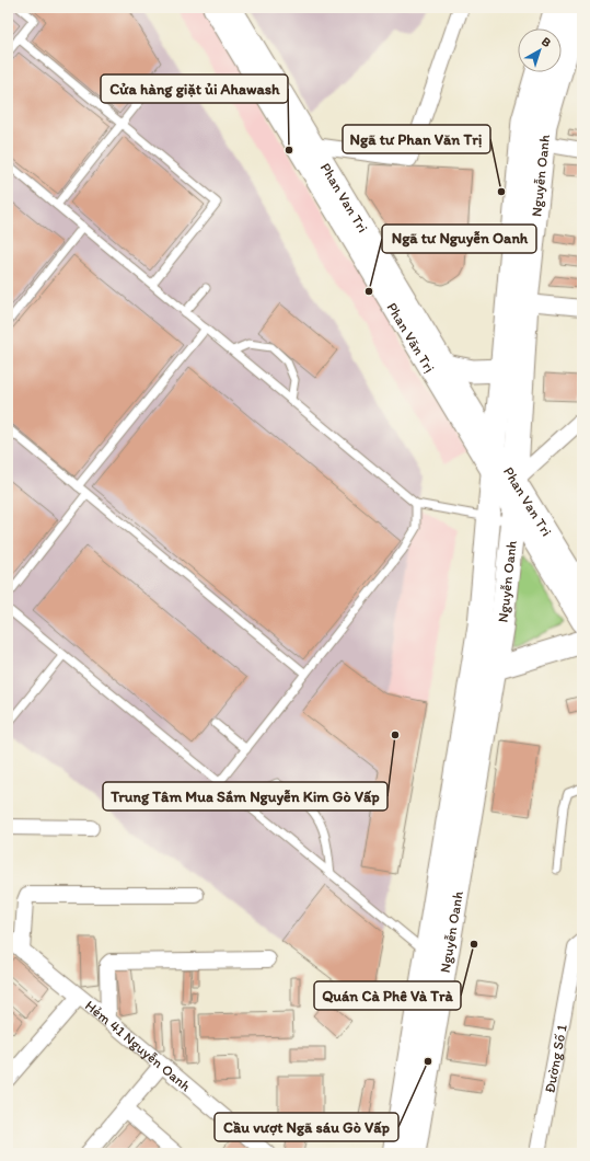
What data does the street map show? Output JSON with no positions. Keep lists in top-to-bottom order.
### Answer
{
  "streets": {
    "main road": ["Nguyễn Oanh", "Phan Van Tri", "Phan Văn Trị"],
    "street": ["Hẻm 41 Nguyễn Oanh", "Đường Số 1"]
  },
  "crossings": [
    ["Nguyễn Oanh", "Phan Van Tri"],
    ["Nguyễn Oanh", "Phan Văn Trị"],
    ["Phan Van Tri", "Phan Văn Trị"]
  ],
  "places": [
    "Cửa hàng giặt ủi Ahawash",
    "Ngã tư Phan Văn Trị",
    "Ngã tư Nguyễn Oanh",
    "Trung Tâm Mua Sắm Nguyễn Kim Gò Vấp",
    "Quán Cà Phê Và Trà",
    "Cầu vượt Ngã sáu Gò Vấp"
  ],
  "north": "top right"
}
